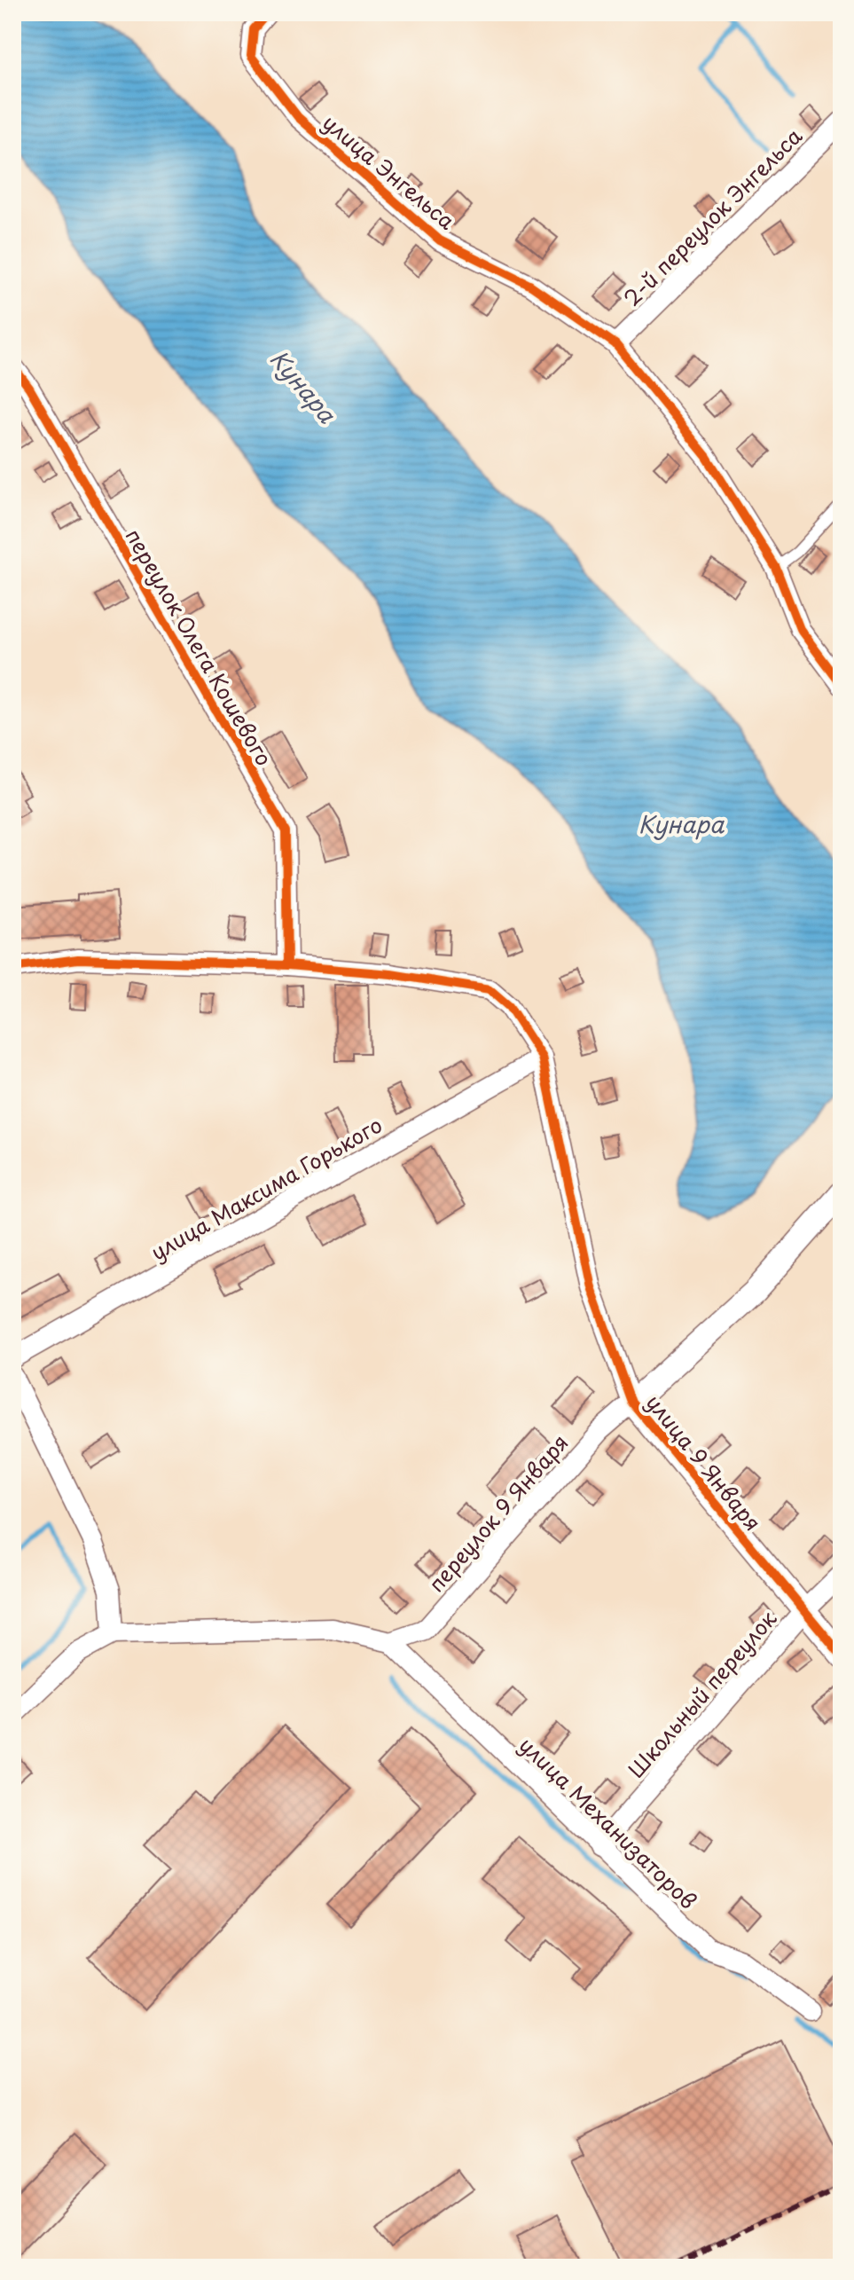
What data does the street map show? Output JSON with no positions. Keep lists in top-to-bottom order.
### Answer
{
  "streets": {
    "street": [
      "улица Энгельса",
      "2-й переулок Энгельса",
      "переулок Олега Кошевого",
      "улица Максима Горького",
      "улица 9 Января",
      "переулок 9 Января",
      "Школьный переулок",
      "улица Механизаторов"
    ]
  },
  "crossings": [
    ["улица Энгельса", "2-й переулок Энгельса"],
    ["улица Максима Горького", "улица 9 Января"],
    ["улица 9 Января", "переулок 9 Января"],
    ["улица 9 Января", "Школьный переулок"],
    ["переулок 9 Января", "улица Механизаторов"],
    ["Школьный переулок", "улица Механизаторов"]
  ],
  "water": ["Кунара"]
}
